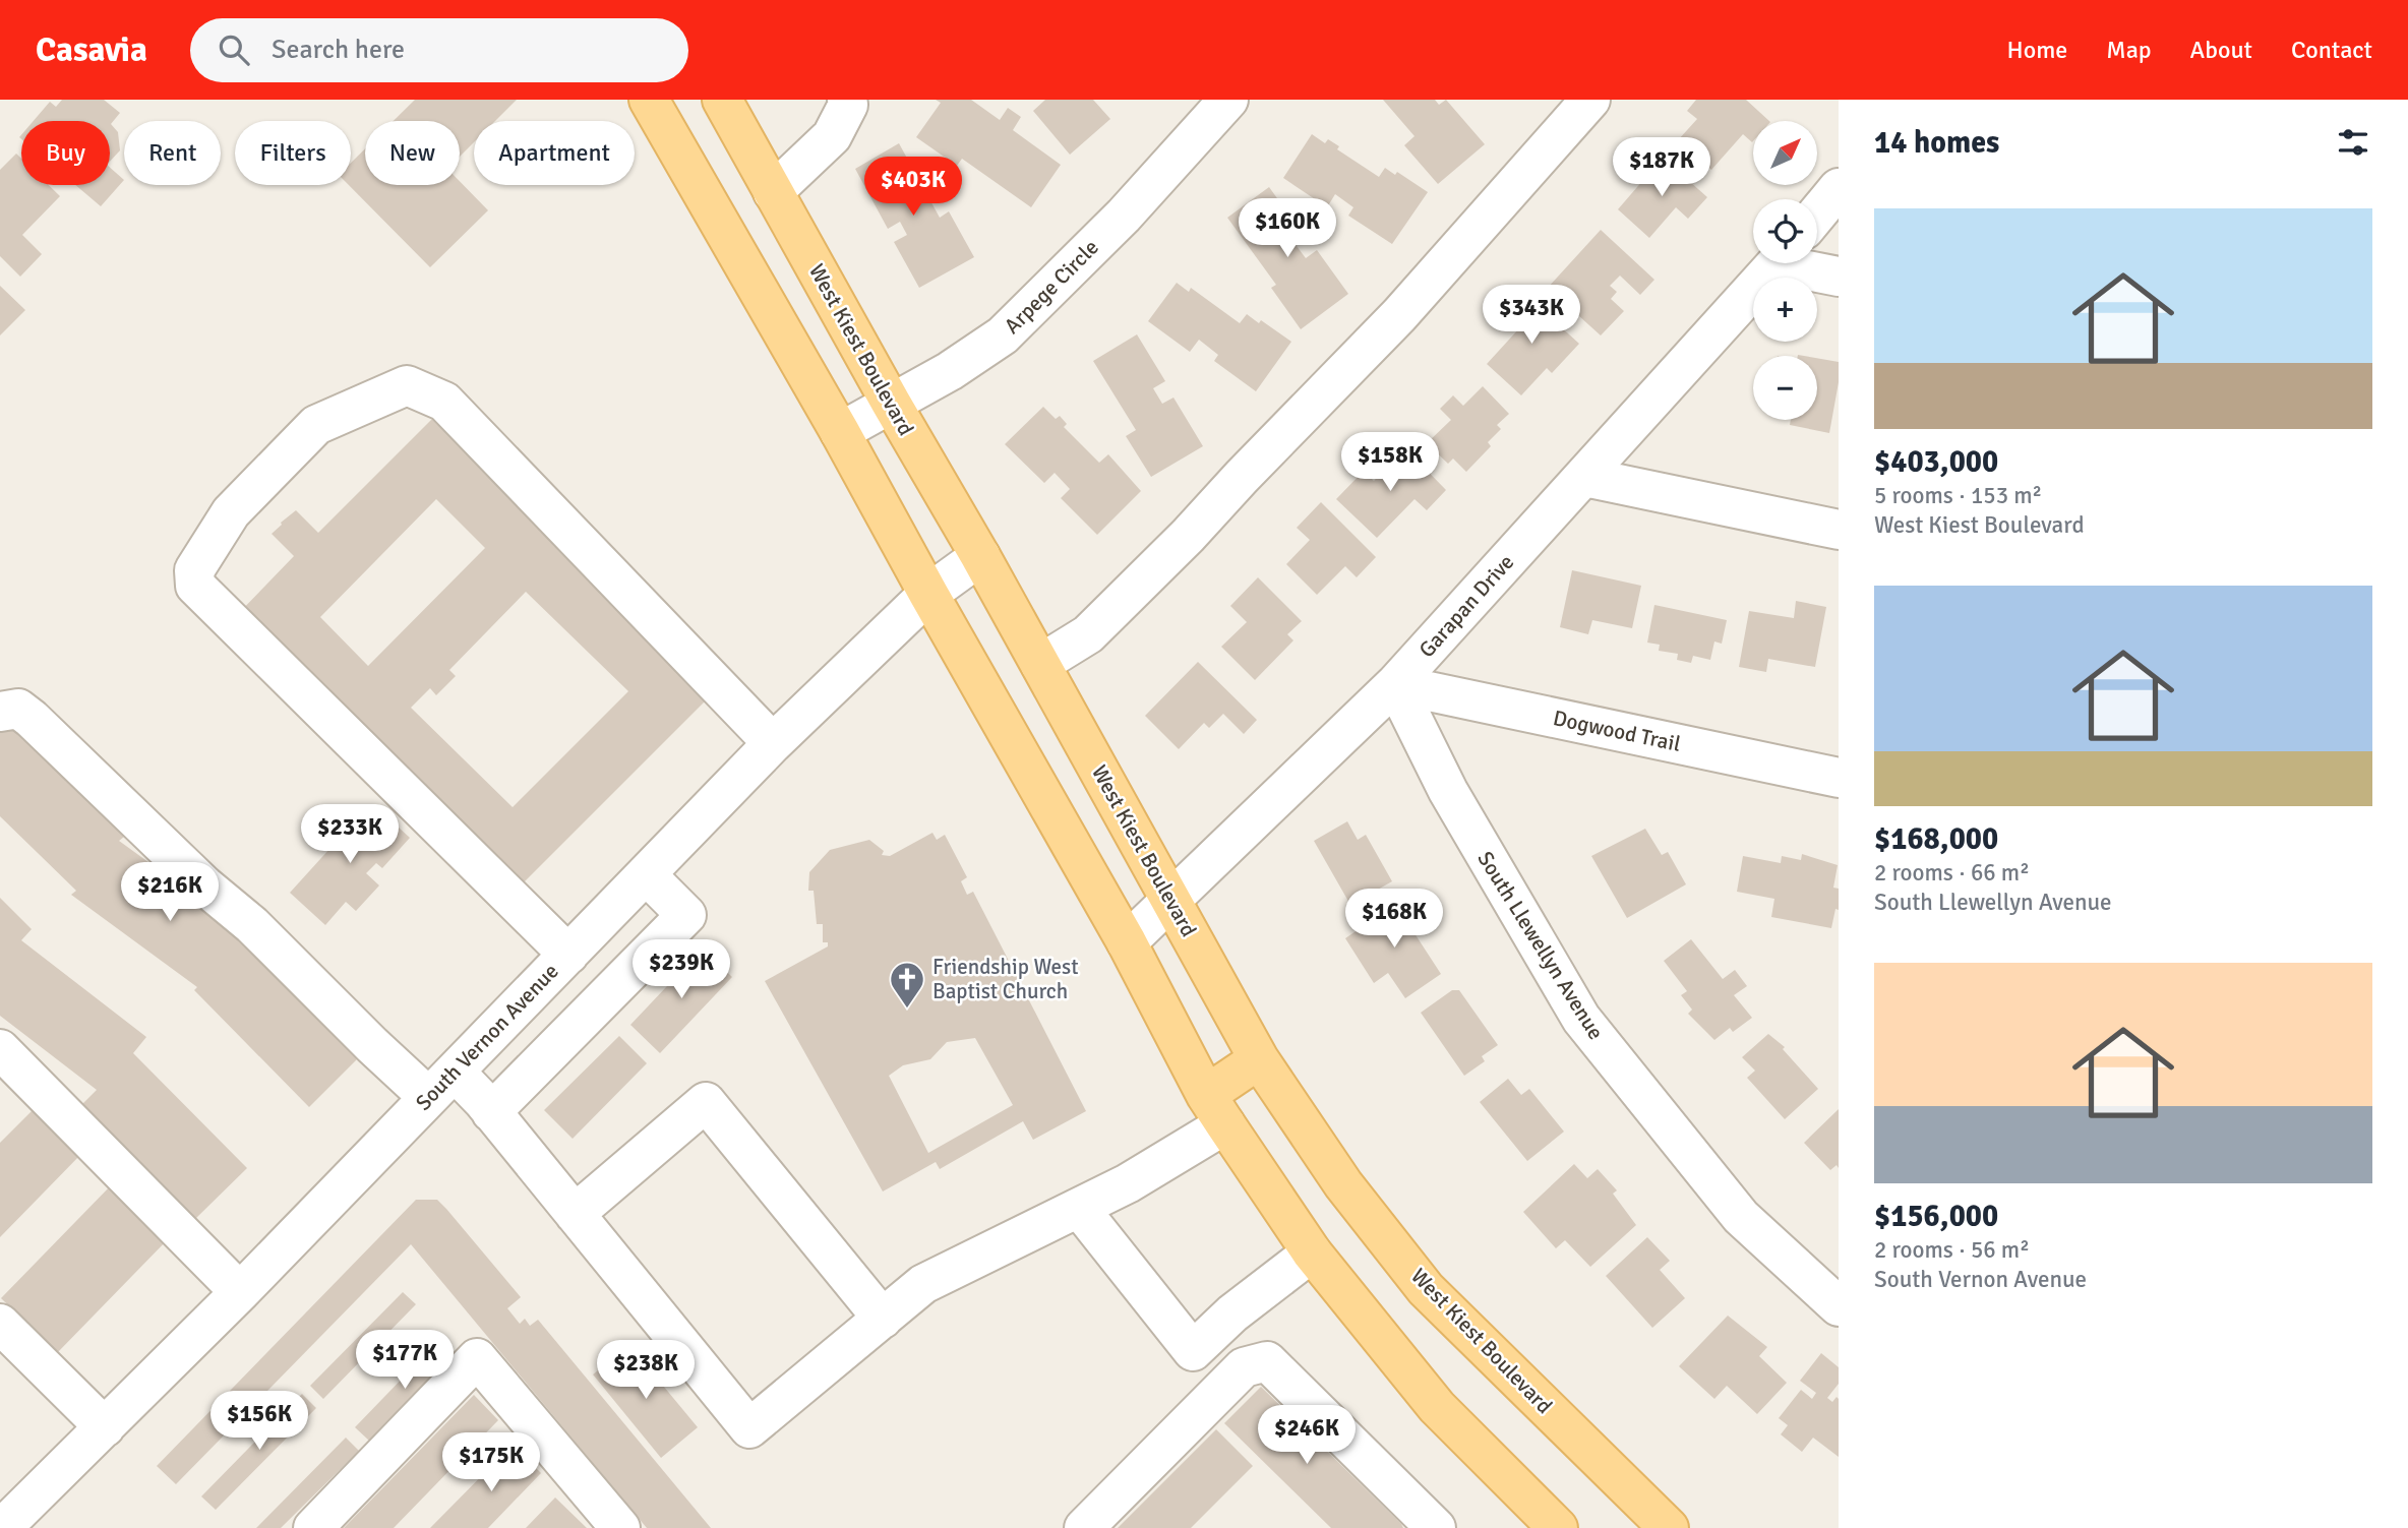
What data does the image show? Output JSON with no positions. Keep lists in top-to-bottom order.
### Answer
{
  "streets": {
    "main road": ["West Kiest Boulevard"],
    "street": [
      "Arpege Circle",
      "Garapan Drive",
      "Dogwood Trail",
      "South Llewellyn Avenue",
      "South Vernon Avenue"
    ]
  },
  "crossings": [
    ["Arpege Circle", "West Kiest Boulevard"],
    ["West Kiest Boulevard", "Garapan Drive"],
    ["West Kiest Boulevard", "South Vernon Avenue"],
    ["Garapan Drive", "Dogwood Trail"],
    ["Garapan Drive", "South Llewellyn Avenue"],
    ["Dogwood Trail", "South Llewellyn Avenue"]
  ],
  "places": {
    "church": ["Friendship West Baptist Church"]
  },
  "north": "top right",
  "page": {
    "header": "Casavia",
    "search": "Search here",
    "nav": [
      "Home",
      "Map",
      "About",
      "Contact"
    ],
    "heading": "14 homes",
    "map_buttons": ["+", "−"],
    "chip": [
      "Buy",
      "Rent",
      "Filters",
      "New",
      "Apartment"
    ],
    "price": [
      "$187K",
      "$403K",
      "$160K",
      "$343K",
      "$158K",
      "$233K",
      "$216K",
      "$168K",
      "$239K",
      "$177K",
      "$238K",
      "$156K",
      "$246K",
      "$175K"
    ],
    "list": [
      {
        "name": "$403,000",
        "note": "5 rooms · 153 m² · West Kiest Boulevard"
      },
      {
        "name": "$168,000",
        "note": "2 rooms · 66 m² · South Llewellyn Avenue"
      },
      {
        "name": "$156,000",
        "note": "2 rooms · 56 m² · South Vernon Avenue"
      }
    ]
  }
}
